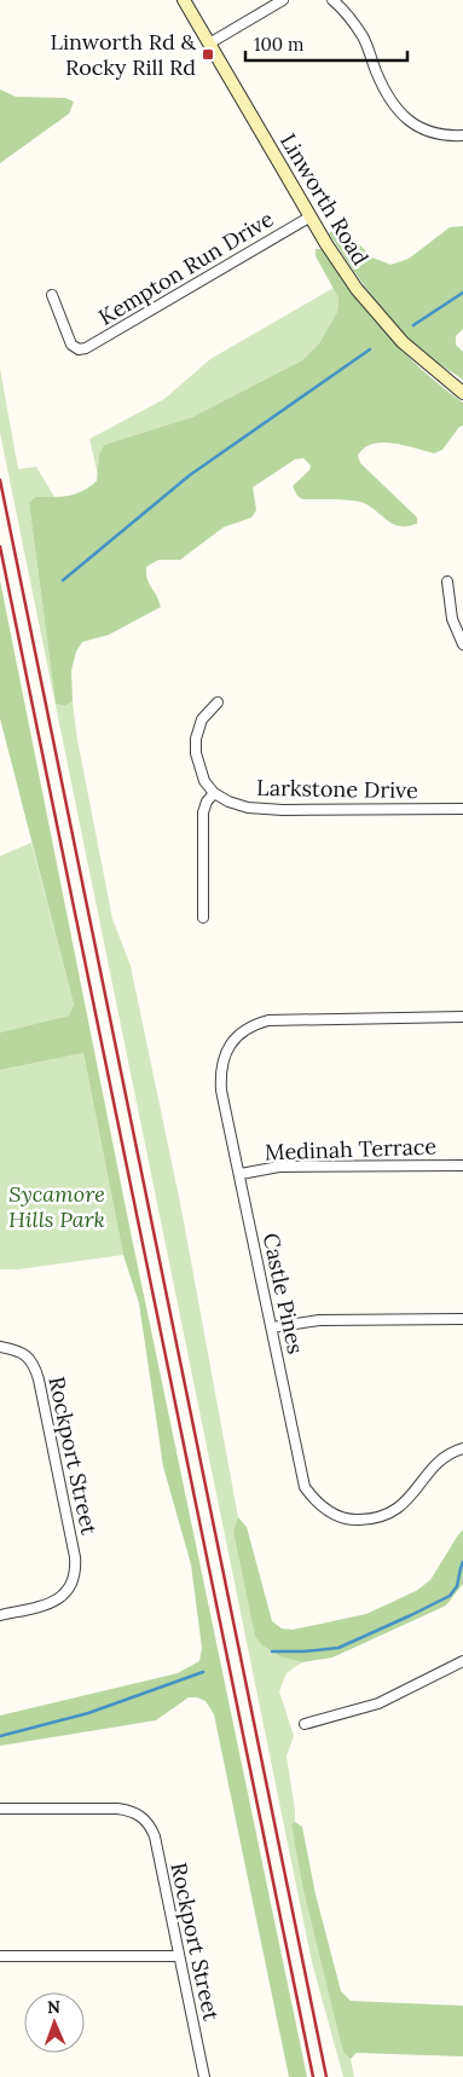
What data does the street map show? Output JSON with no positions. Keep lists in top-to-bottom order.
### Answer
{
  "streets": {
    "main road": ["Linworth Road"],
    "street": [
      "Kempton Run Drive",
      "Larkstone Drive",
      "Medinah Terrace",
      "Castle Pines",
      "Rockport Street"
    ]
  },
  "crossings": [
    ["Linworth Road", "Kempton Run Drive"],
    ["Medinah Terrace", "Castle Pines"]
  ],
  "parks": ["Sycamore Hills Park"],
  "places": {
    "transit": ["Linworth Rd & Rocky Rill Rd"]
  },
  "scale_bar": "100 m",
  "north": "top"
}
